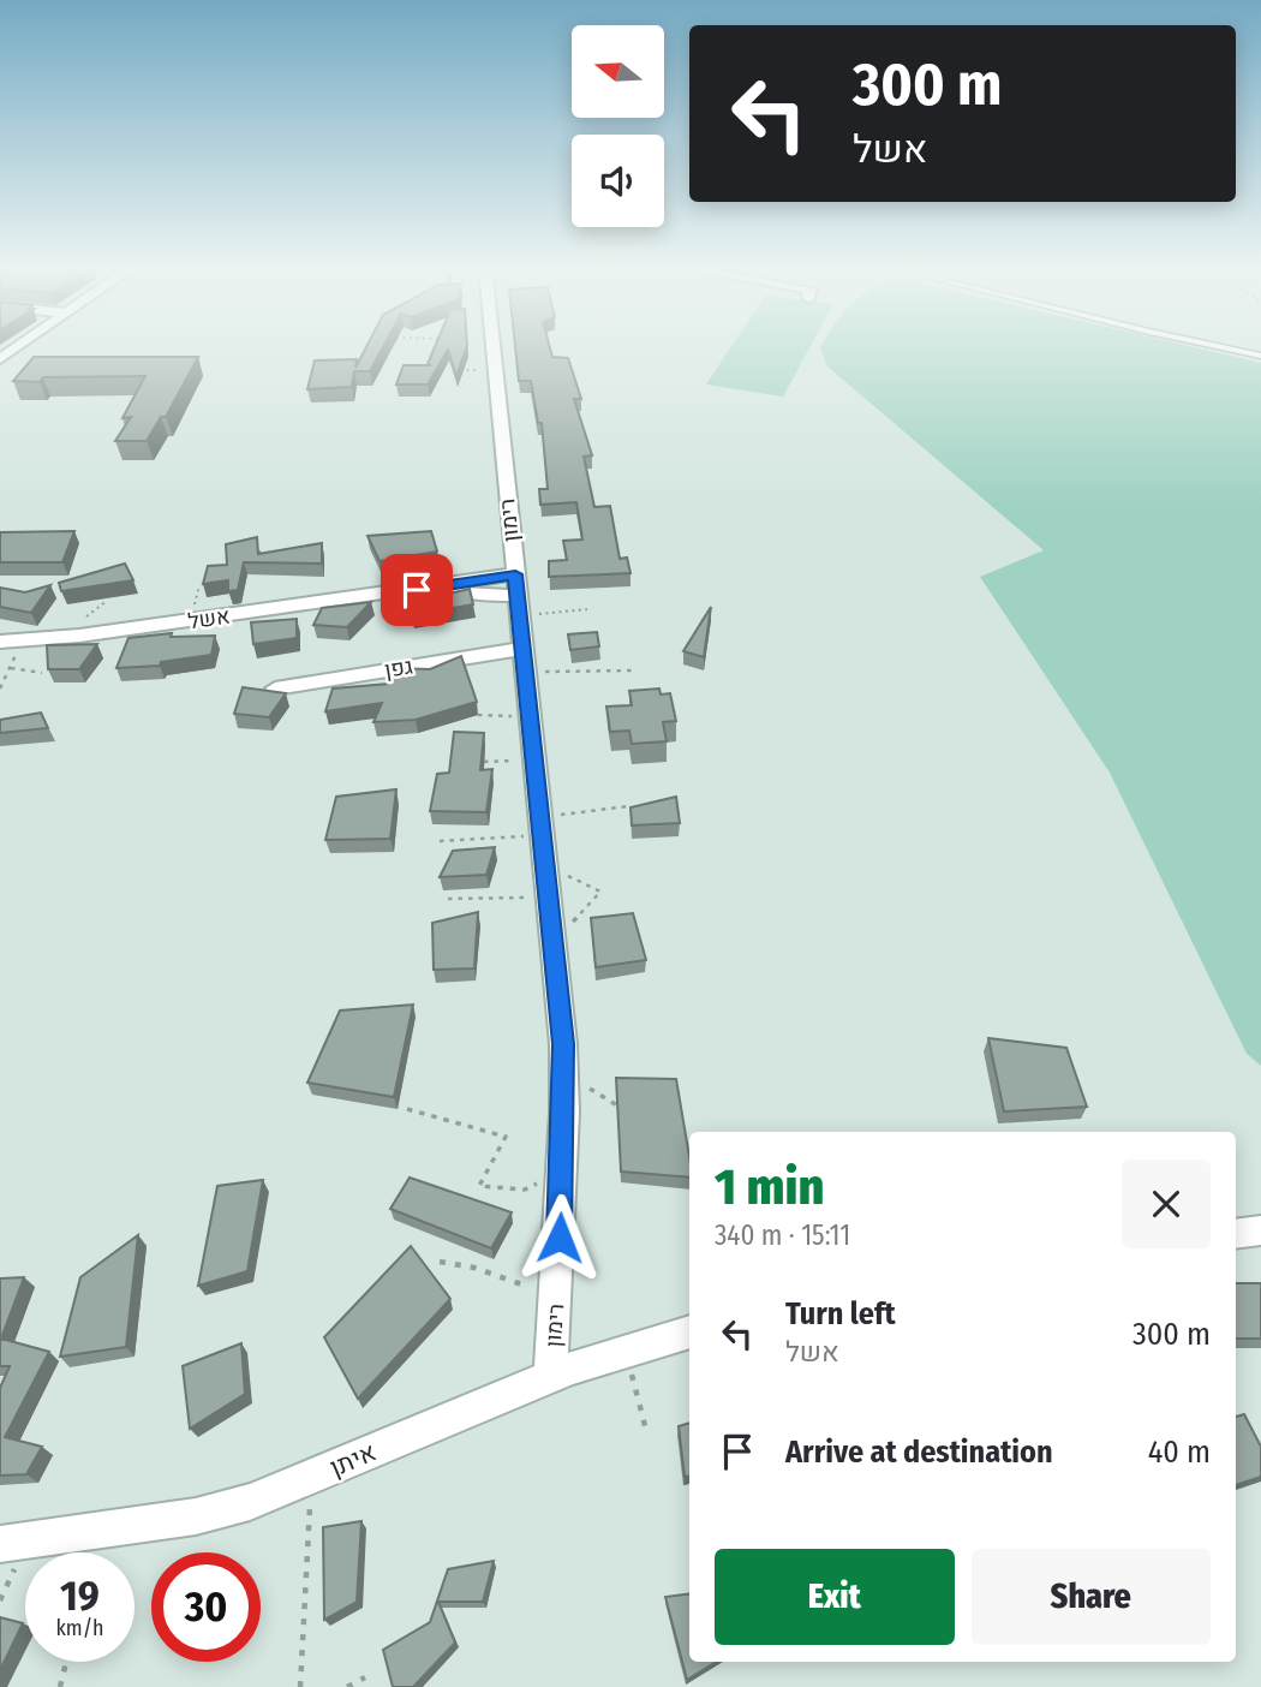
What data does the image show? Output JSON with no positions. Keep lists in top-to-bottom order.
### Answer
{
  "streets": {
    "street": [
      "רימון",
      "אשל",
      "גפן",
      "איתן"
    ]
  },
  "crossings": [
    ["רימון", "אשל"],
    ["רימון", "גפן"],
    ["רימון", "איתן"]
  ],
  "north": "left",
  "page": {
    "turn": ["300 m", "אשל"],
    "heading": ["1 min", "340 m · 15:11"],
    "list": [
      {
        "name": "Turn left",
        "note": "אשל",
        "value": "300 m"
      },
      {
        "name": "Arrive at destination",
        "value": "40 m"
      }
    ],
    "buttons": ["Exit", "Share"],
    "speed": "19 km/h",
    "limit": "30"
  }
}
